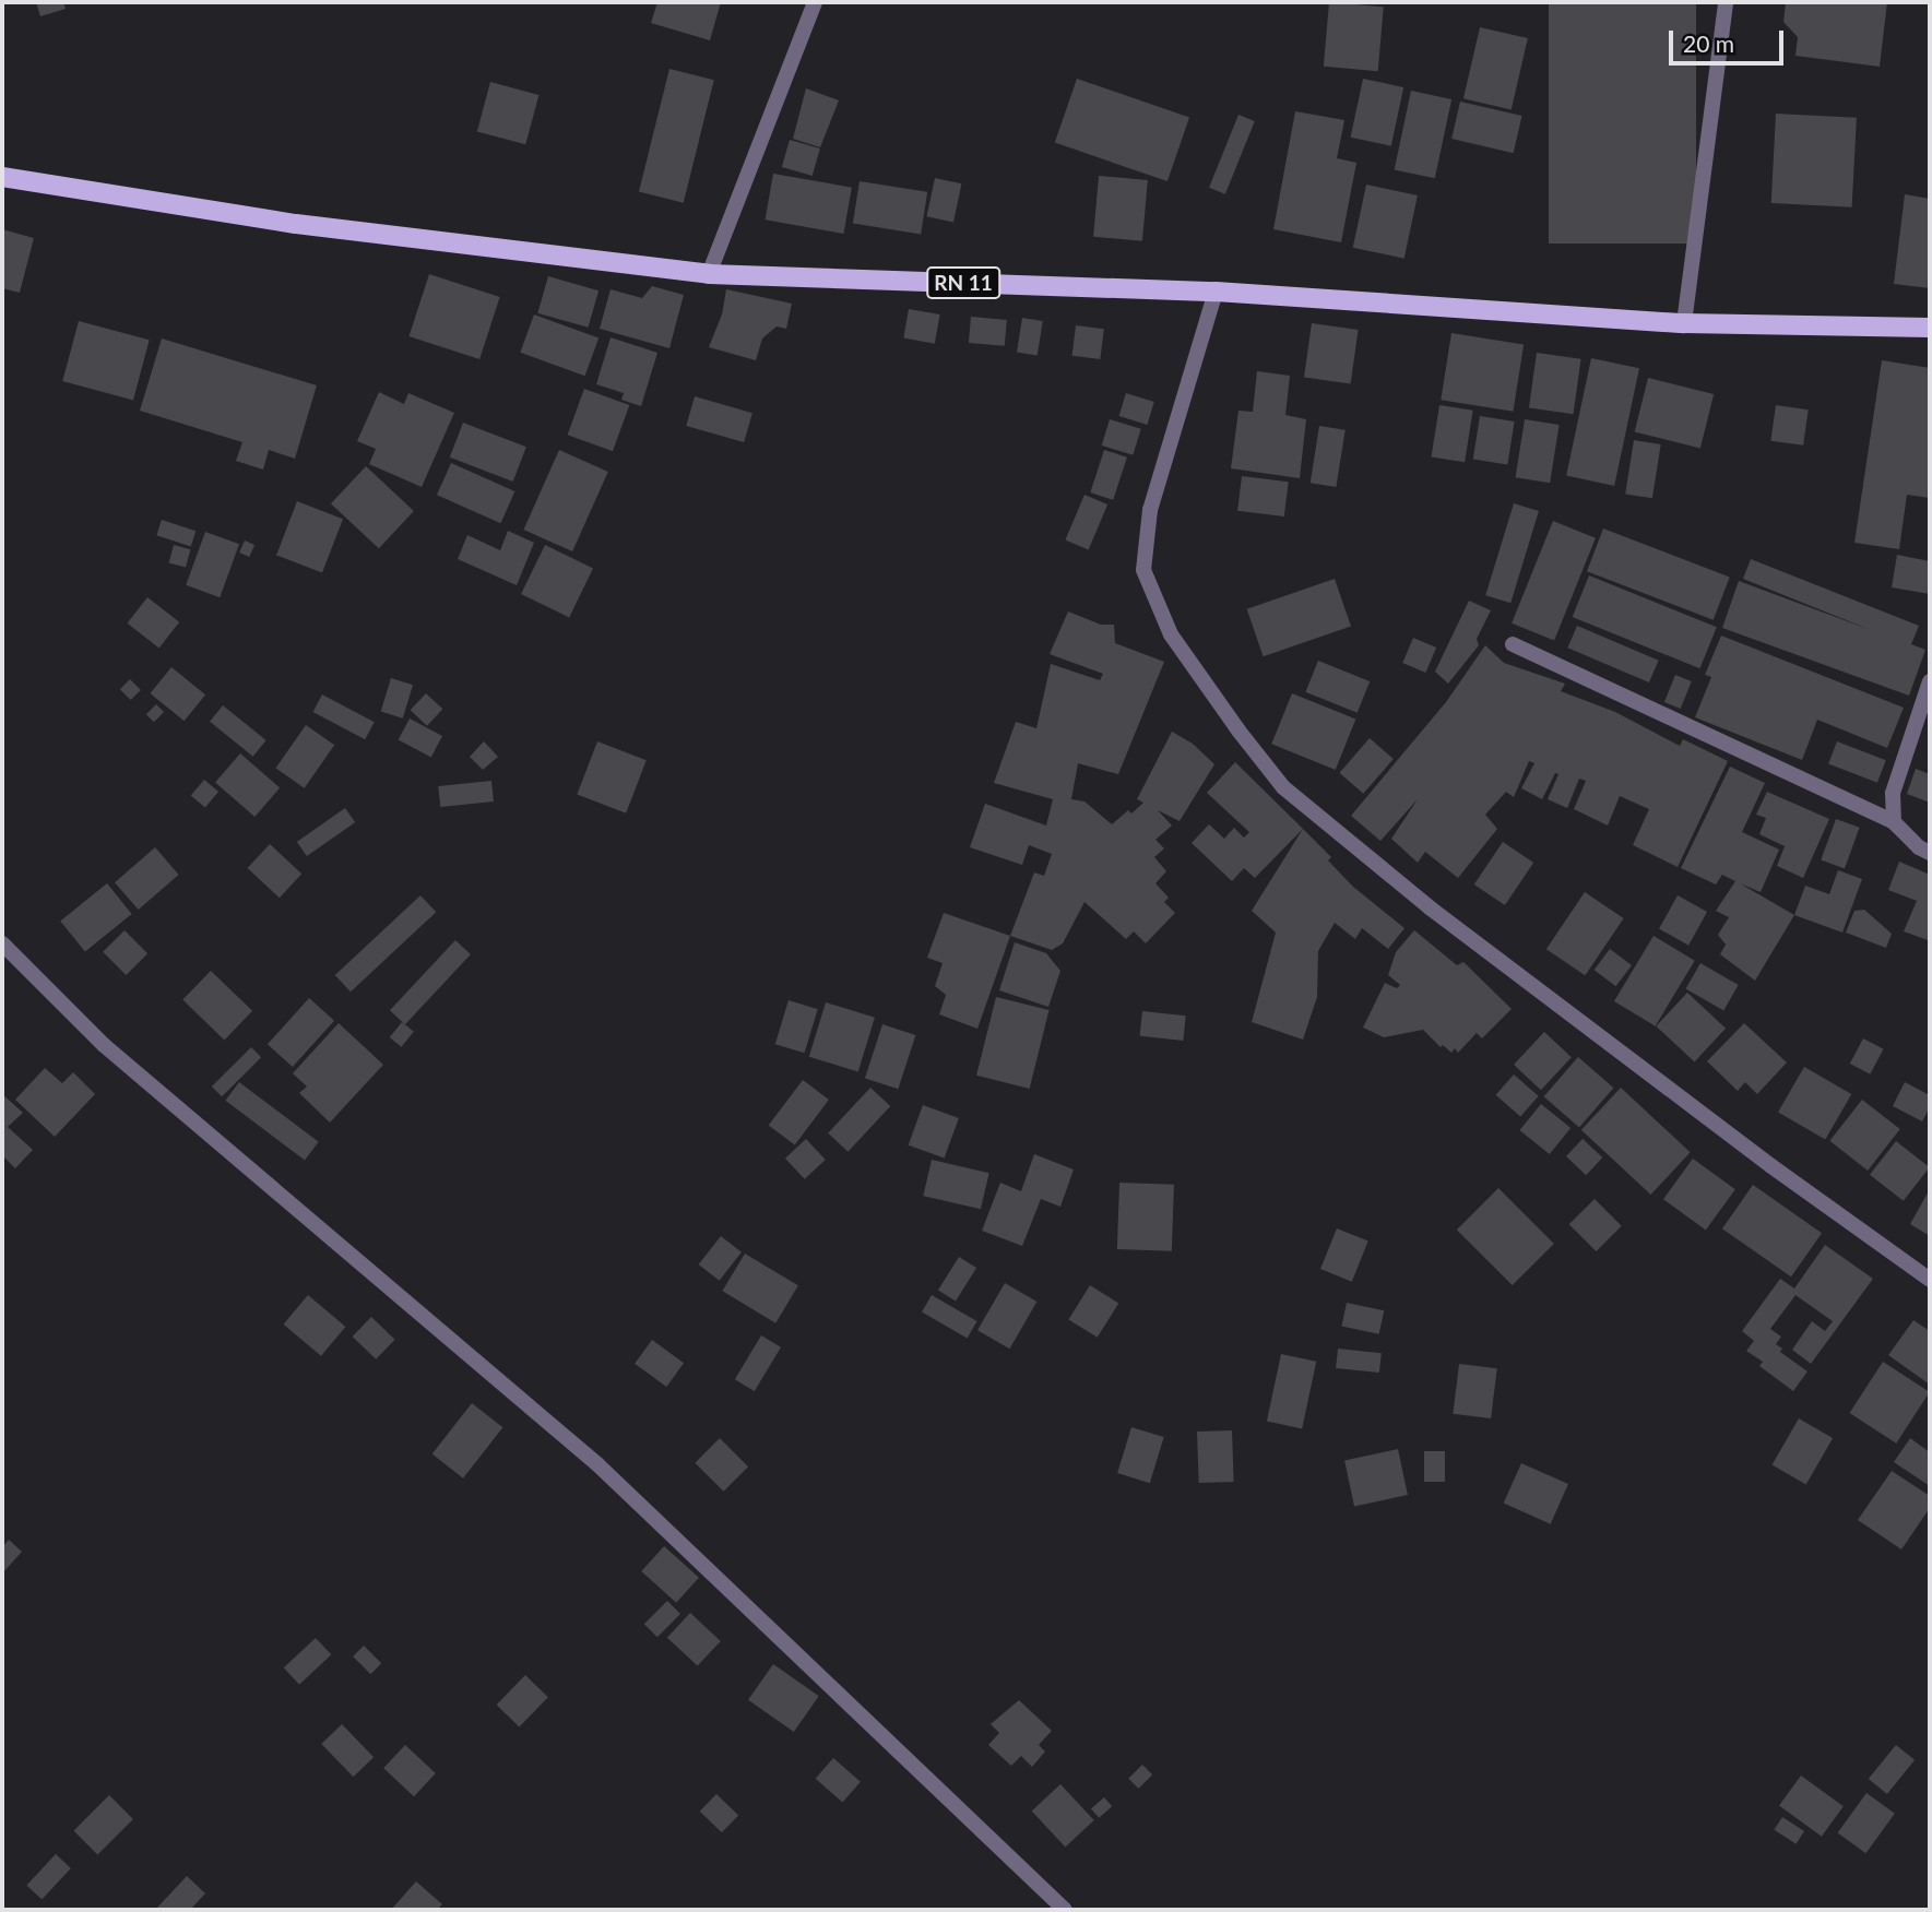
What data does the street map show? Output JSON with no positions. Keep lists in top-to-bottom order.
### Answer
{
  "streets": {
    "main road": ["RN 11"]
  },
  "scale_bar": "20 m"
}
